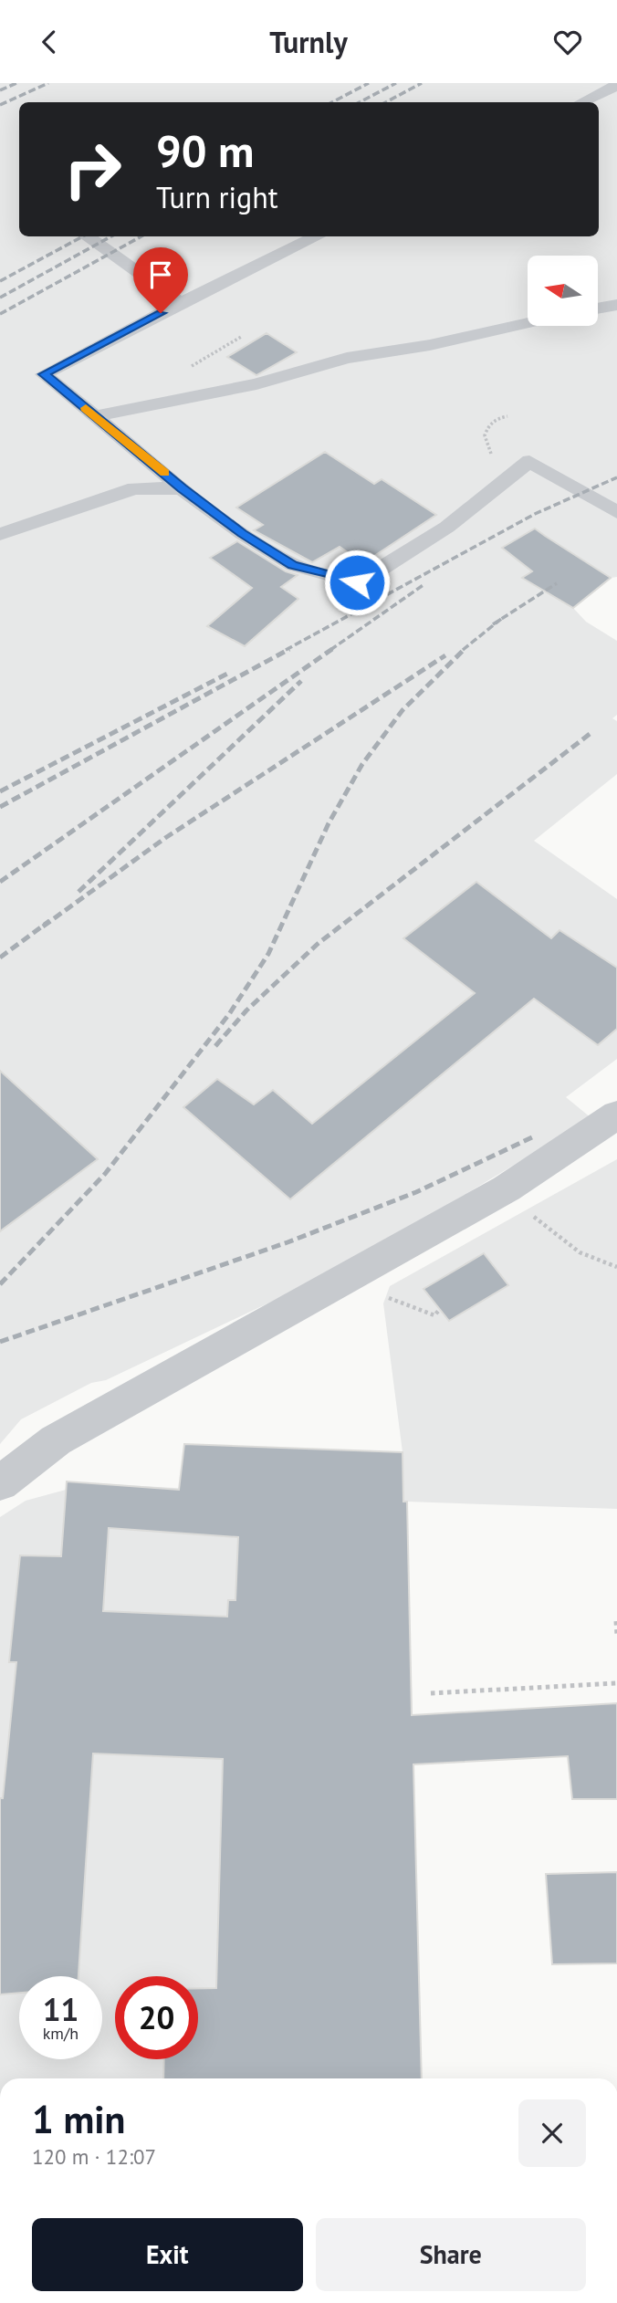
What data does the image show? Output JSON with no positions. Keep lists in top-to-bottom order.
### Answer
{
  "north": "left",
  "page": {
    "header": "Turnly",
    "turn": ["90 m", "Turn right"],
    "speed": "11 km/h",
    "limit": "20",
    "heading": ["1 min", "120 m · 12:07"],
    "buttons": ["Exit", "Share"]
  }
}
